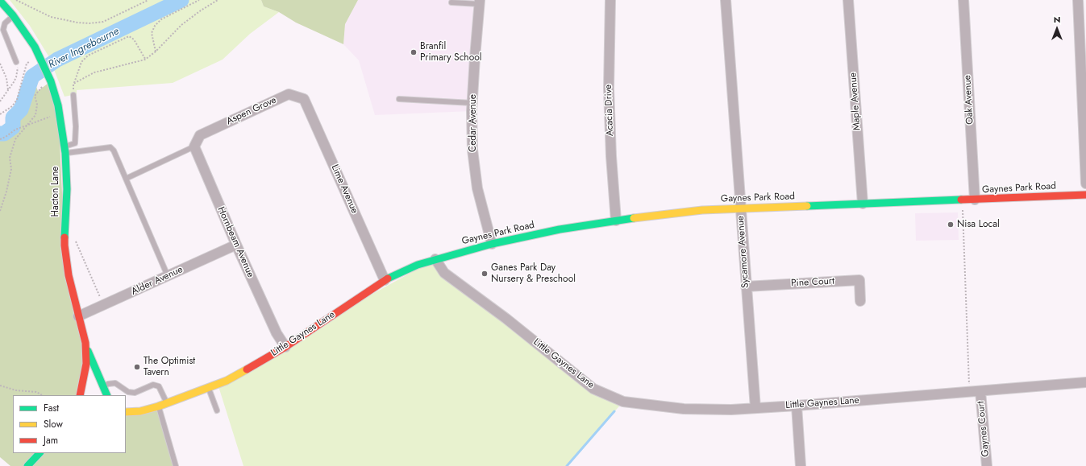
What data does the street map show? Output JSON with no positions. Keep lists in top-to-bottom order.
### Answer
{
  "streets": {
    "street": [
      "Oak Avenue",
      "Maple Avenue",
      "Acacia Drive",
      "Aspen Grove",
      "Cedar Avenue",
      "Gaynes Park Road",
      "Lime Avenue",
      "Hacton Lane",
      "Hornbeam Avenue",
      "Sycamore Avenue",
      "Alder Avenue",
      "Pine Court",
      "Little Gaynes Lane",
      "Gaynes Court"
    ]
  },
  "crossings": [
    ["Oak Avenue", "Gaynes Park Road"],
    ["Maple Avenue", "Gaynes Park Road"],
    ["Acacia Drive", "Gaynes Park Road"],
    ["Aspen Grove", "Lime Avenue"],
    ["Aspen Grove", "Hornbeam Avenue"],
    ["Cedar Avenue", "Gaynes Park Road"],
    ["Gaynes Park Road", "Sycamore Avenue"],
    ["Gaynes Park Road", "Little Gaynes Lane"],
    ["Lime Avenue", "Little Gaynes Lane"],
    ["Hacton Lane", "Alder Avenue"],
    ["Hornbeam Avenue", "Alder Avenue"],
    ["Hornbeam Avenue", "Little Gaynes Lane"],
    ["Sycamore Avenue", "Pine Court"],
    ["Sycamore Avenue", "Little Gaynes Lane"],
    ["Little Gaynes Lane", "Gaynes Court"]
  ],
  "water": ["River Ingrebourne"],
  "places": [
    "Branfil Primary School",
    "Nisa Local",
    "Ganes Park Day Nursery & Preschool",
    "The Optimist Tavern"
  ],
  "legend": ["Fast", "Slow", "Jam"],
  "north": "top"
}
